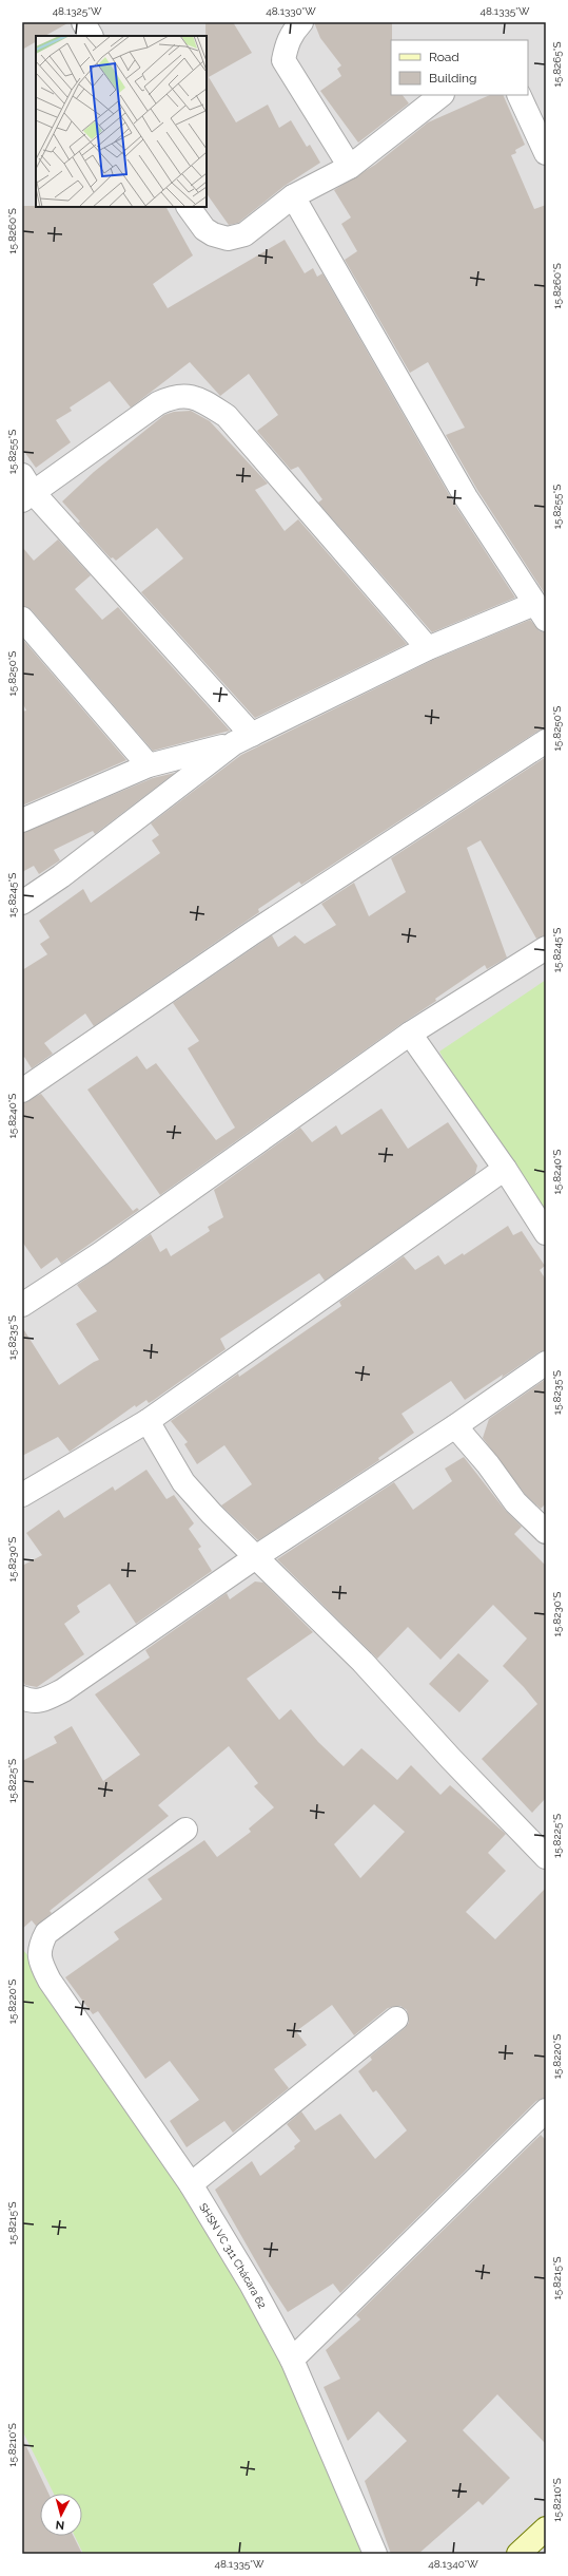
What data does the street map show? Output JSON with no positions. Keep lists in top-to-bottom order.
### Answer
{
  "streets": {
    "street": ["SHSN VC 311 Chácara 62"]
  },
  "legend": ["Road", "Building"],
  "north": "bottom",
  "coordinates": [
    "48.1325°W",
    "48.1330°W",
    "48.1335°W",
    "15.8265°S",
    "15.8260°S",
    "15.8255°S",
    "15.8250°S",
    "15.8245°S",
    "15.8240°S",
    "15.8235°S",
    "15.8230°S",
    "15.8225°S",
    "15.8220°S",
    "15.8215°S",
    "15.8210°S",
    "48.1340°W"
  ]
}
